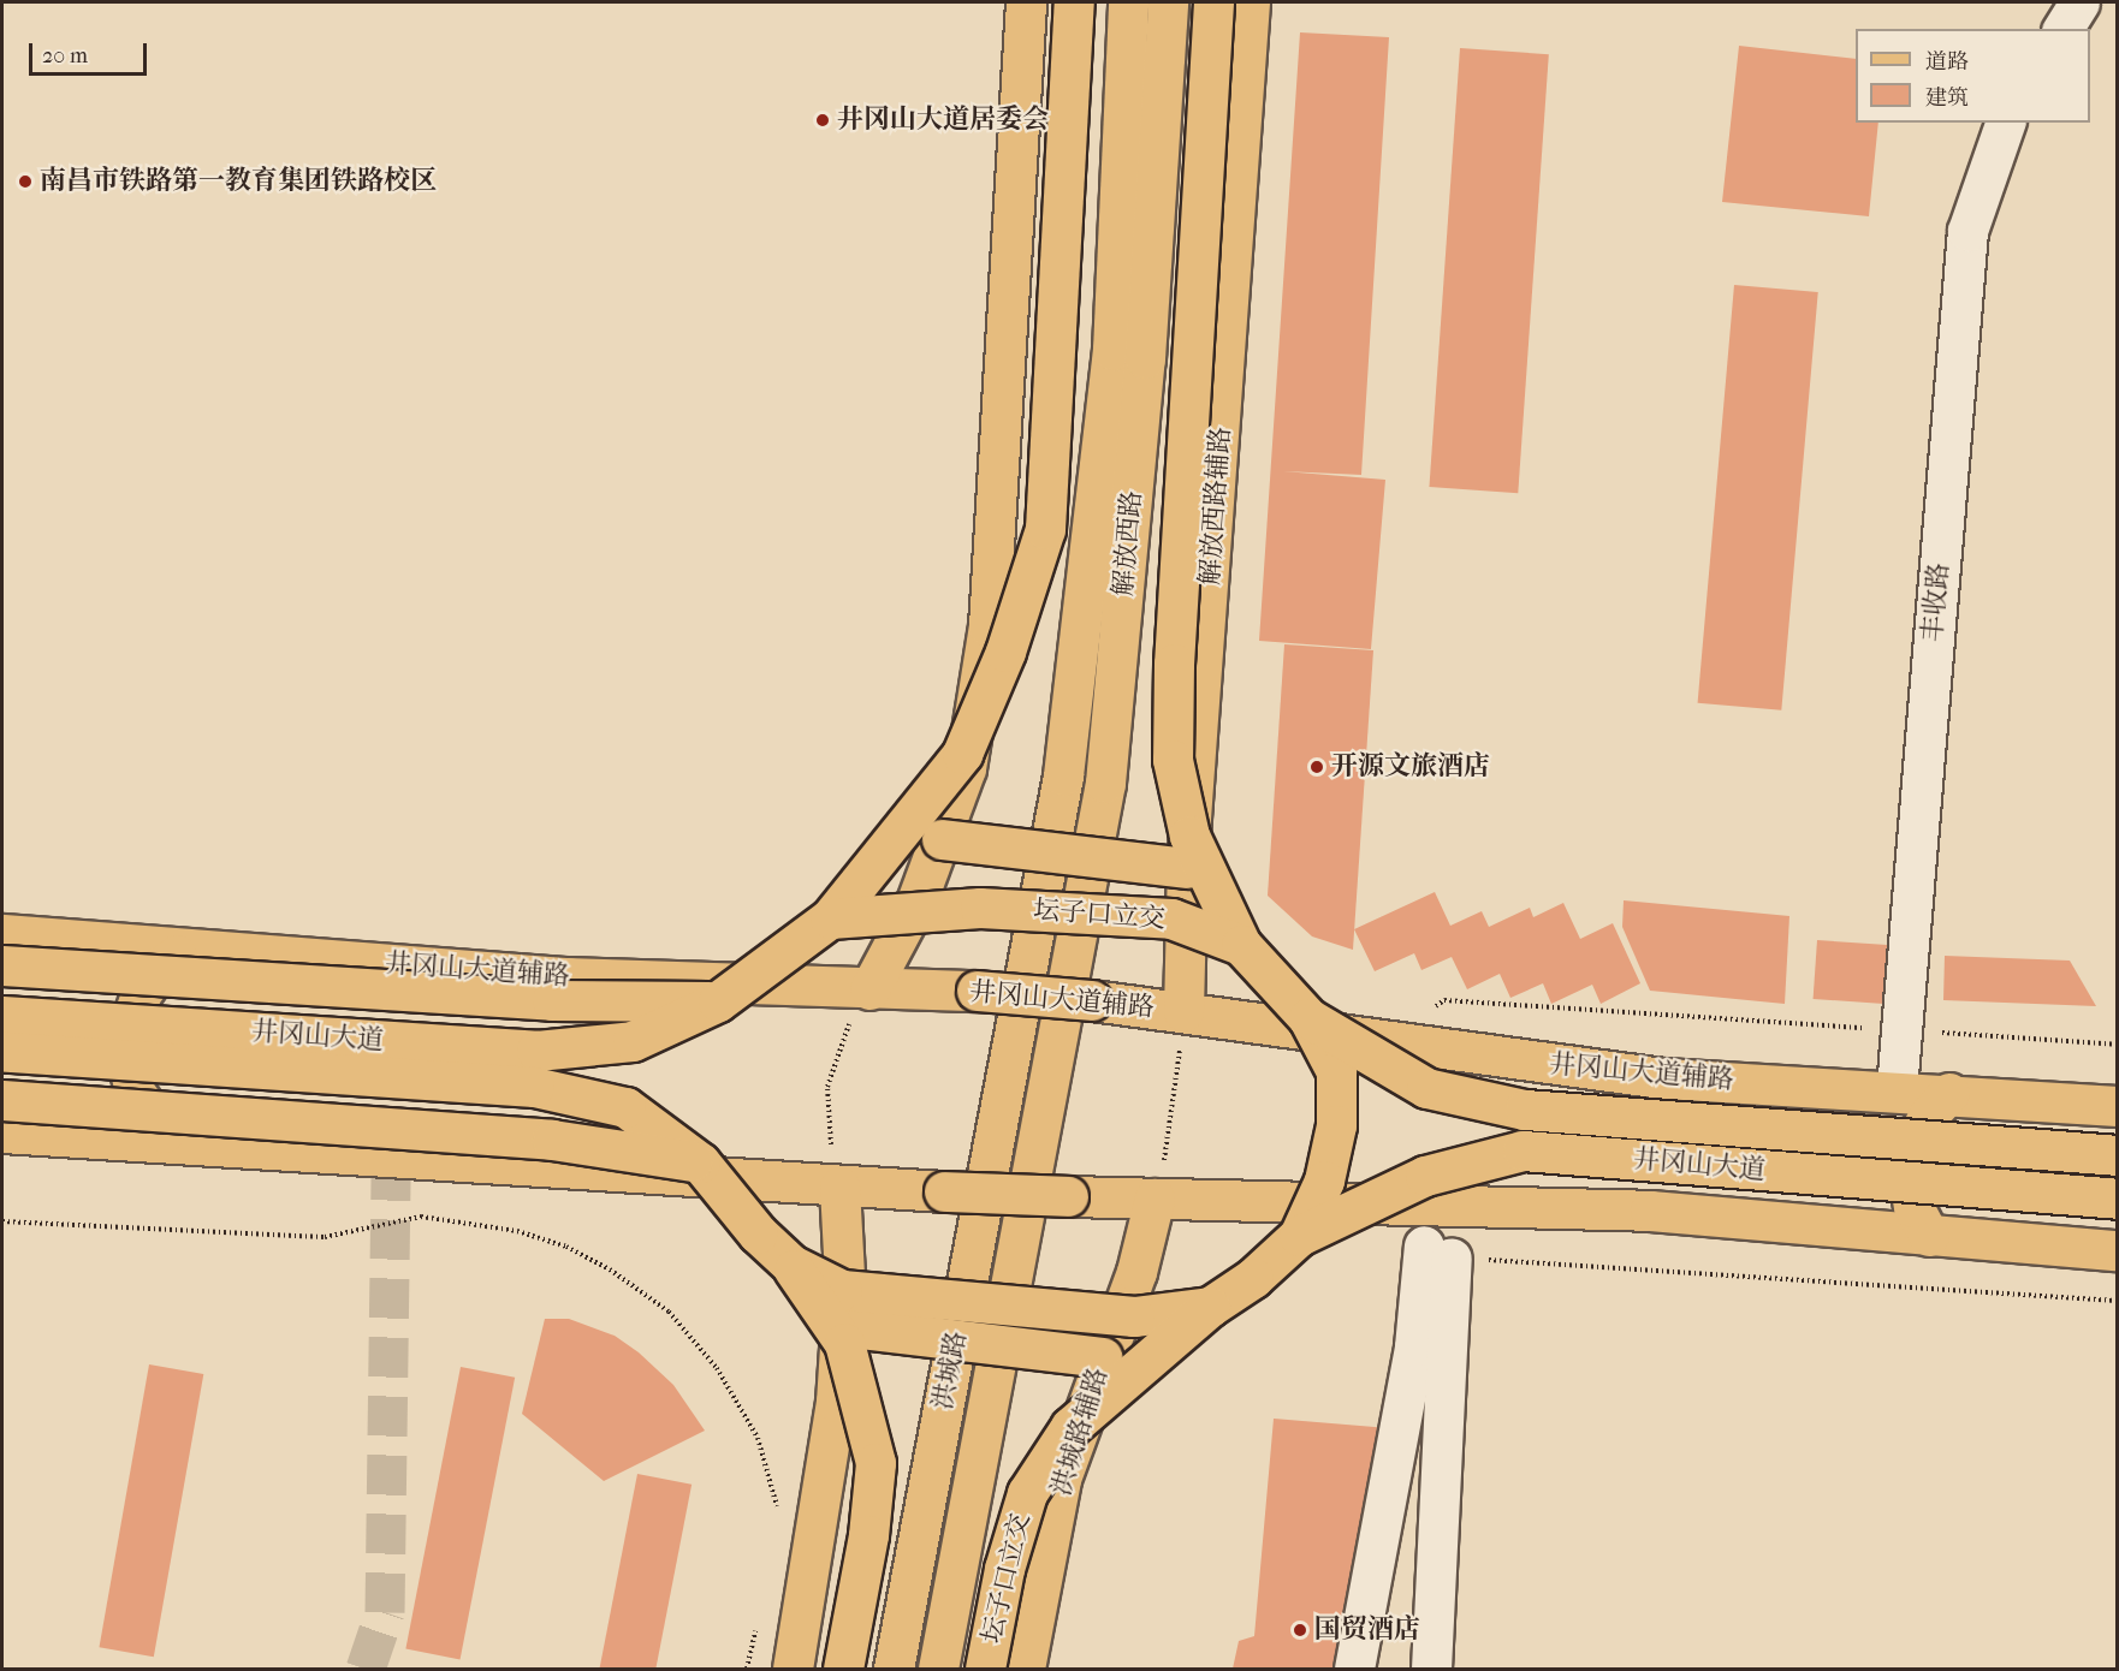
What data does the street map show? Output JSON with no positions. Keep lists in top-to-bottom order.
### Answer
{
  "streets": {
    "main road": [
      "解放西路辅路",
      "解放西路",
      "坛子口立交",
      "井冈山大道辅路",
      "井冈山大道",
      "洪城路",
      "洪城路辅路"
    ],
    "street": ["丰收路"]
  },
  "crossings": [
    ["解放西路辅路", "井冈山大道辅路"],
    ["解放西路", "洪城路"],
    ["丰收路", "井冈山大道辅路"],
    ["坛子口立交", "井冈山大道"]
  ],
  "places": [
    "井冈山大道居委会",
    "南昌市铁路第一教育集团铁路校区",
    "开源文旅酒店",
    "国贸酒店"
  ],
  "legend": ["道路", "建筑"],
  "scale_bar": "20 m"
}
